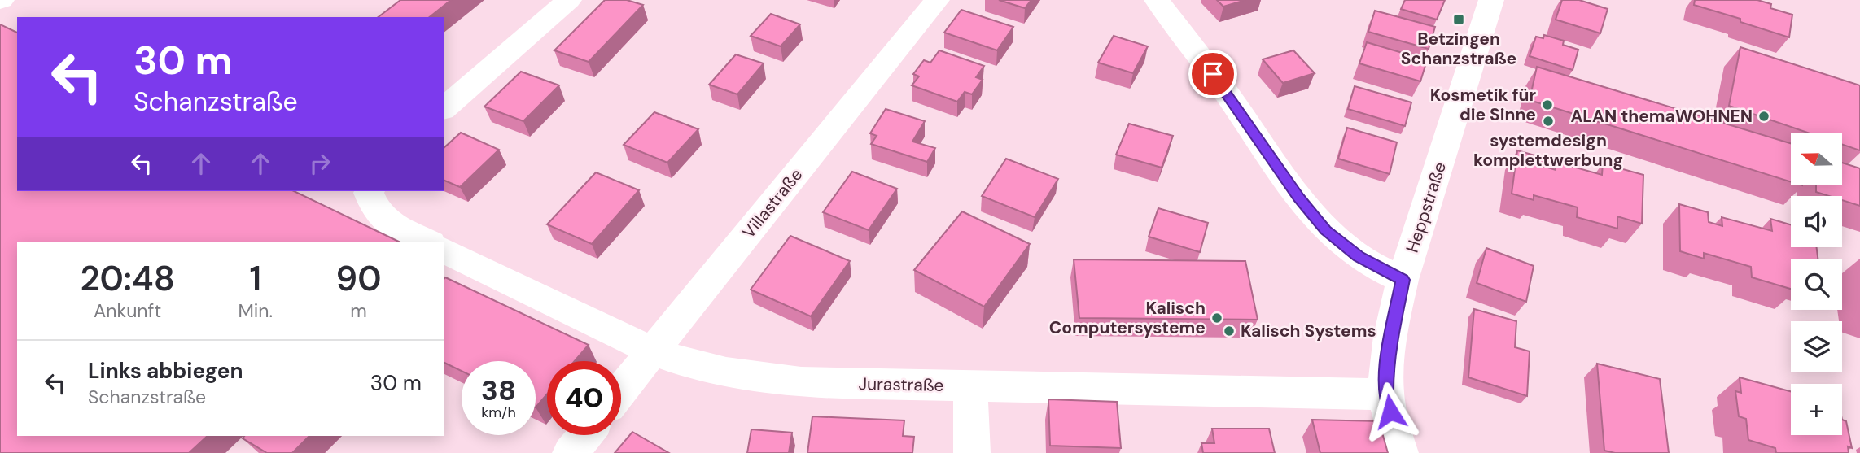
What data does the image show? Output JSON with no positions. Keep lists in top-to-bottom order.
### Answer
{
  "streets": {
    "street": ["Villastraße", "Heppstraße", "Jurastraße"]
  },
  "crossings": [
    ["Villastraße", "Jurastraße"],
    ["Heppstraße", "Jurastraße"]
  ],
  "places": {
    "transit": ["Betzingen Schanzstraße"],
    "other": [
      "Kosmetik für die Sinne",
      "ALAN themaWOHNEN",
      "systemdesign komplettwerbung",
      "Kalisch Computersysteme",
      "Kalisch Systems"
    ]
  },
  "north": "left",
  "page": {
    "turn": ["30 m", "Schanzstraße"],
    "map_buttons": "+",
    "eta": [
      "20:48",
      "Ankunft",
      "1",
      "Min.",
      "90",
      "m"
    ],
    "list": [
      {
        "name": "Links abbiegen",
        "note": "Schanzstraße",
        "value": "30 m"
      }
    ],
    "speed": "38 km/h",
    "limit": "40"
  }
}
